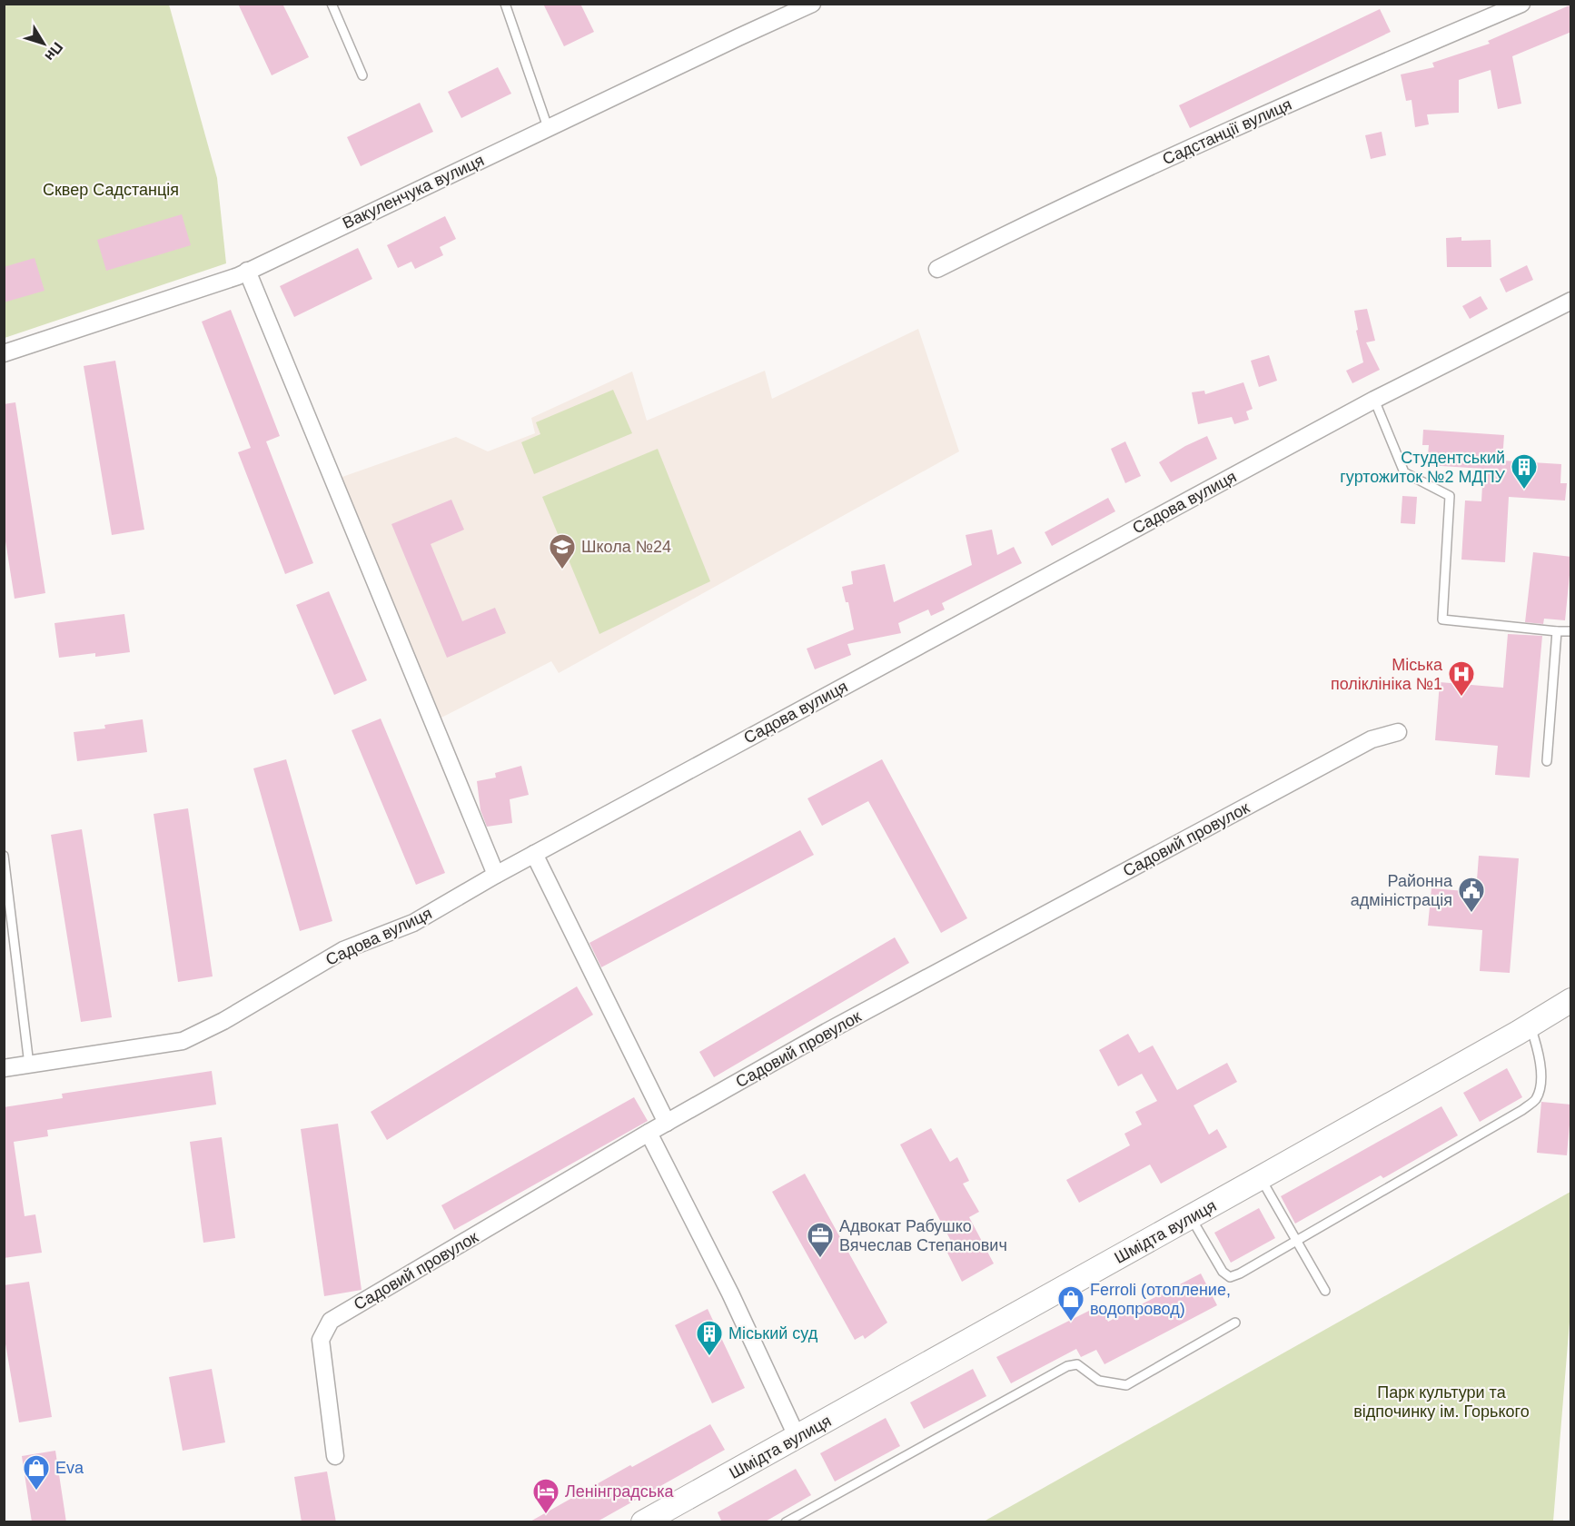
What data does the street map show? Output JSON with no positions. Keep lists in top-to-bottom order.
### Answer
{
  "streets": {
    "street": [
      "Садстанції вулиця",
      "Вакуленчука вулиця",
      "Садова вулиця",
      "Садовий провулок",
      "Шмідта вулиця"
    ]
  },
  "parks": ["Сквер Садстанція", "Парк культури та відпочинку ім. Горького"],
  "places": {
    "building": ["Студентський гуртожиток №2 МДПУ", "Міський суд"],
    "school or university": ["Школа №24"],
    "hospital": ["Міська поліклініка №1"],
    "public building": ["Районна адміністрація"],
    "office": ["Адвокат Рабушко Вячеслав Степанович"],
    "shop": ["Ferroli (отопление, водопровод)", "Eva"],
    "hotel": ["Ленінградська"]
  },
  "north": "bottom right"
}
